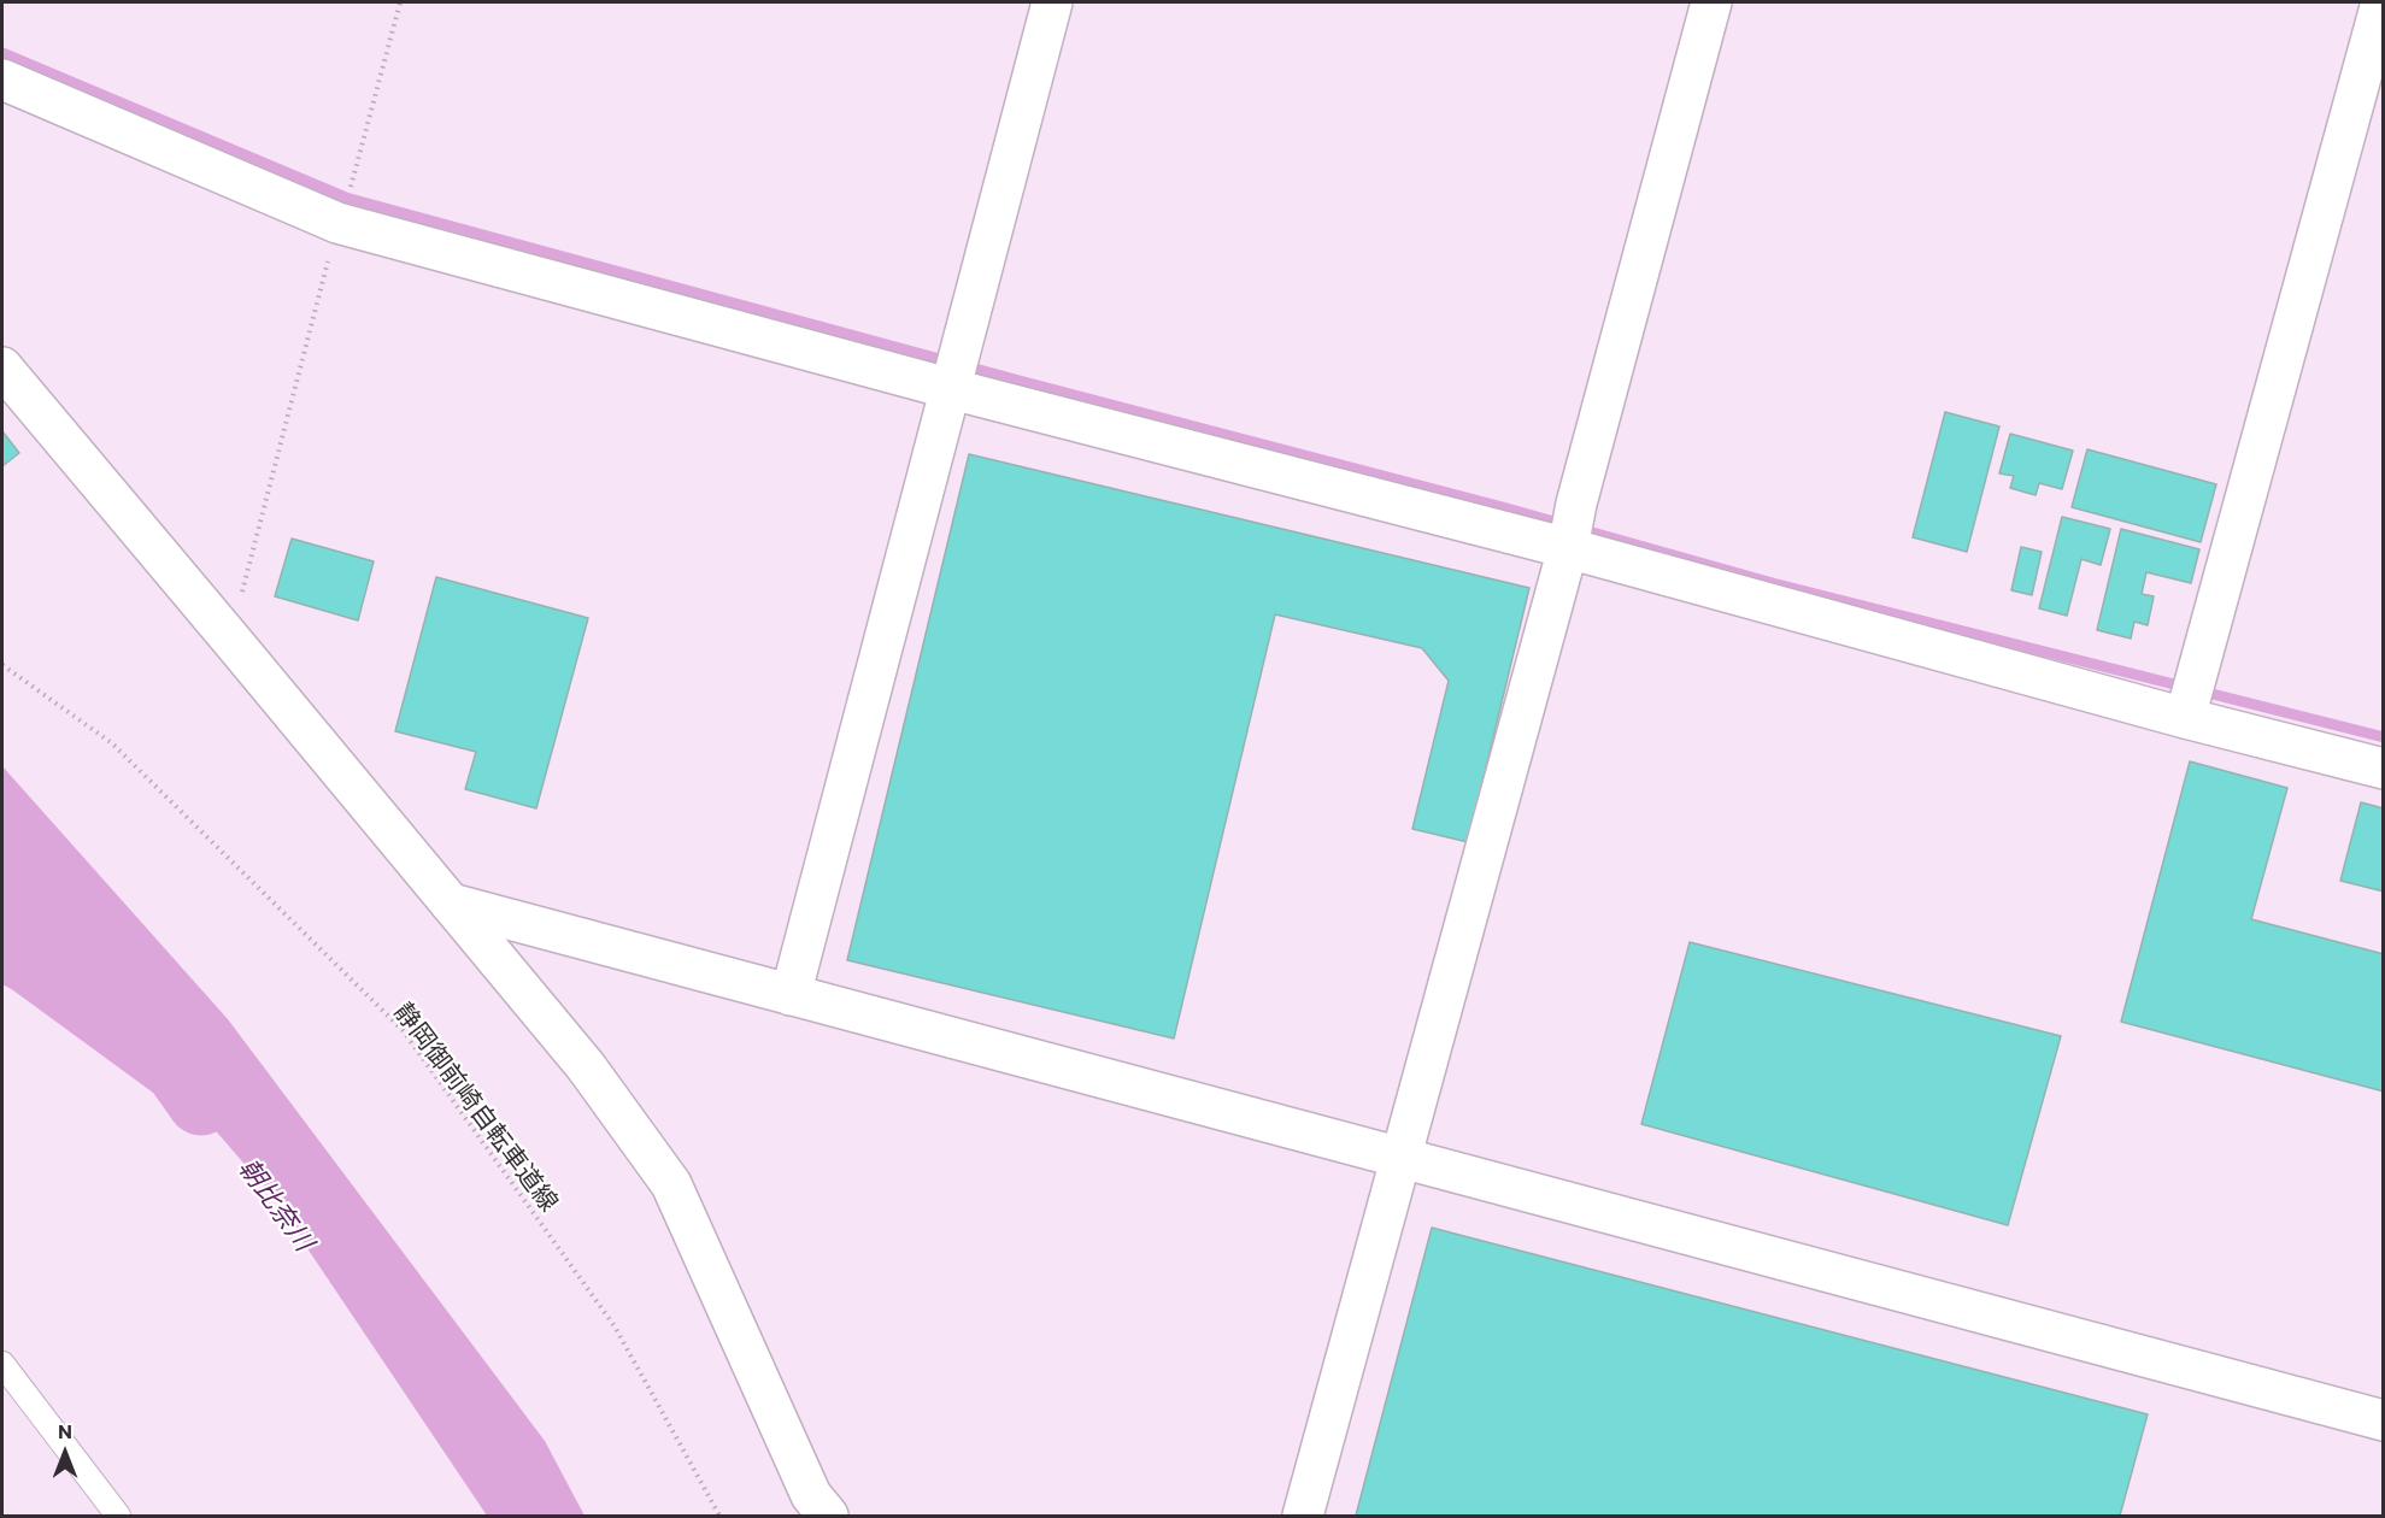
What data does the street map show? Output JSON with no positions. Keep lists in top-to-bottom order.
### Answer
{
  "streets": {
    "path": ["静岡御前崎自転車道線"]
  },
  "water": ["朝比奈川"],
  "north": "top"
}
